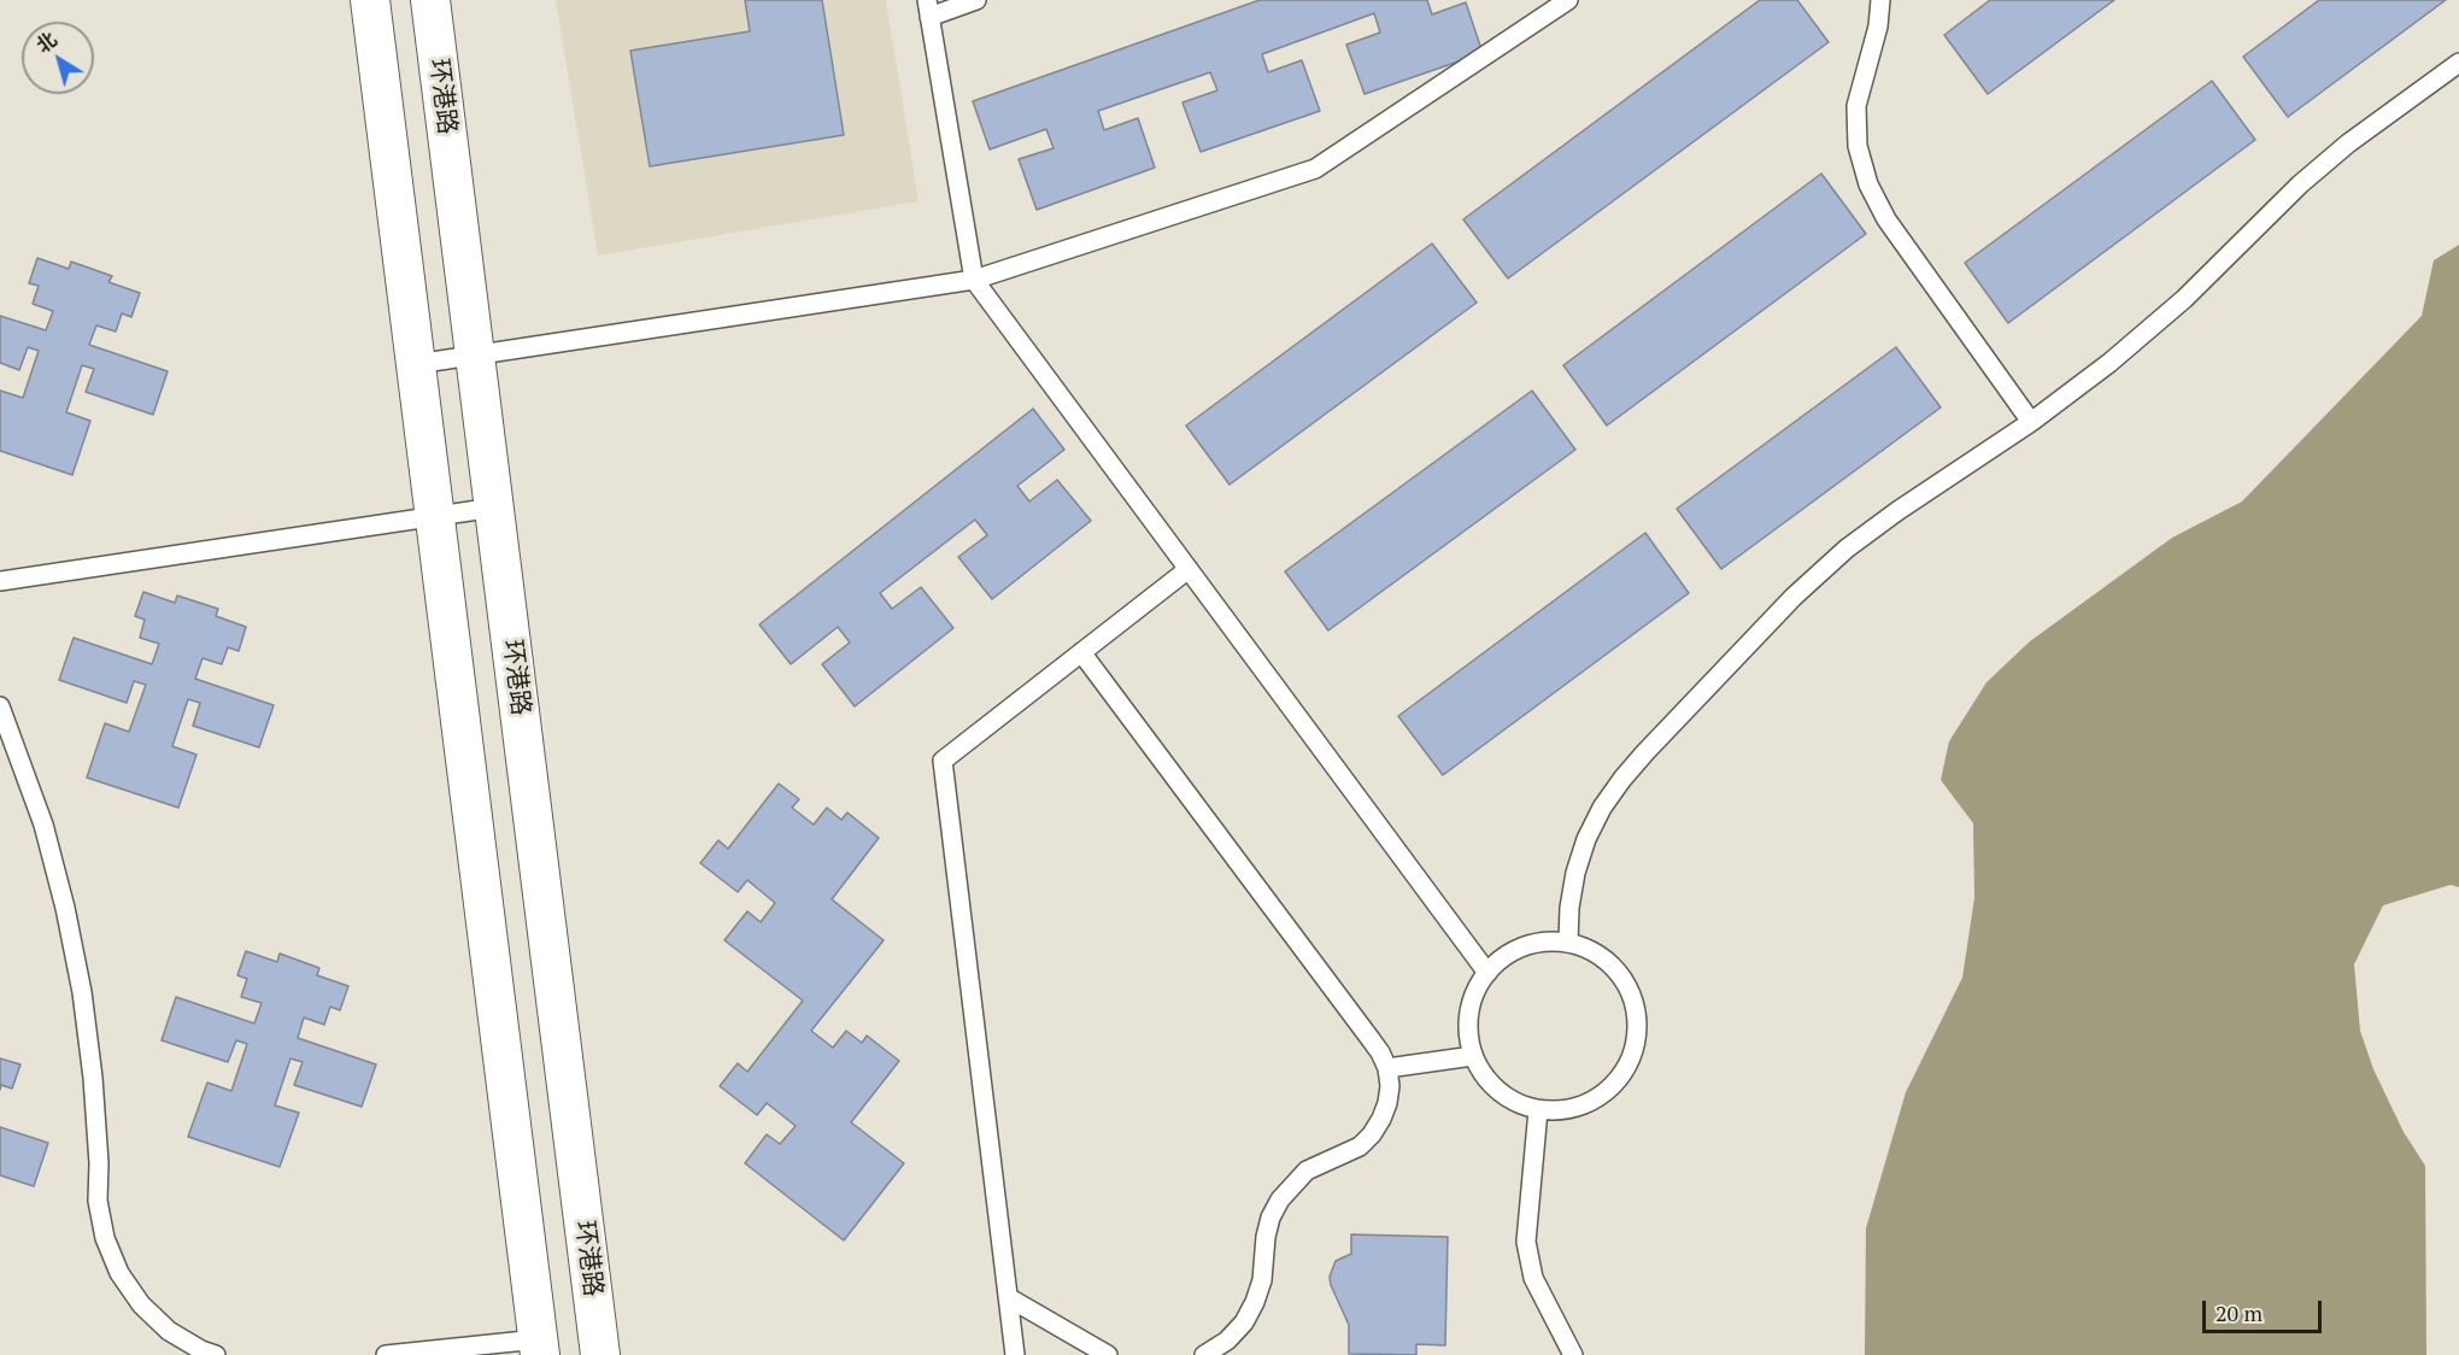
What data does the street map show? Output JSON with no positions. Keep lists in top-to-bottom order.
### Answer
{
  "streets": {
    "street": ["环港路"]
  },
  "scale_bar": "20 m",
  "north": "top left"
}
